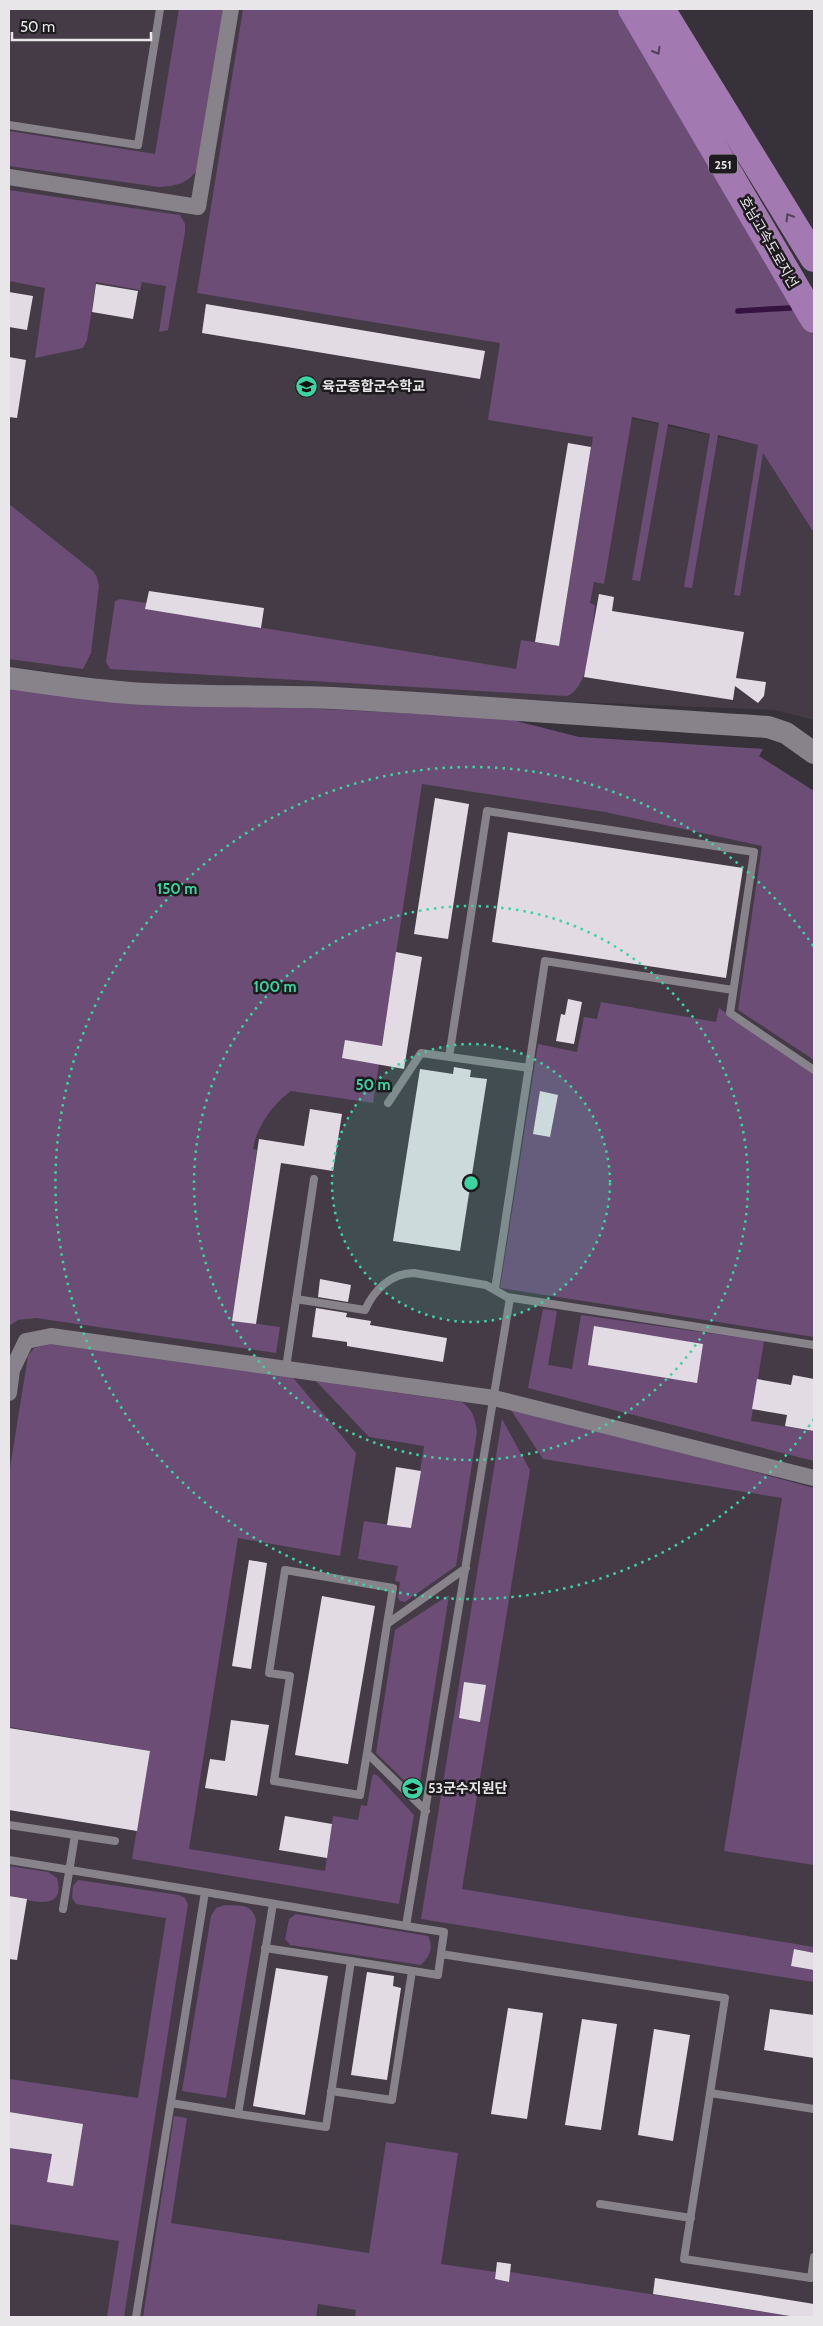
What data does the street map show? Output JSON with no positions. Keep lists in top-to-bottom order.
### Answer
{
  "streets": {
    "highway": ["251", "호남고속도로지선"]
  },
  "places": {
    "school or university": ["육군종합군수학교", "53군수지원단"]
  },
  "scale_bar": "50 m",
  "rings": ["150 m", "100 m", "50 m"]
}
